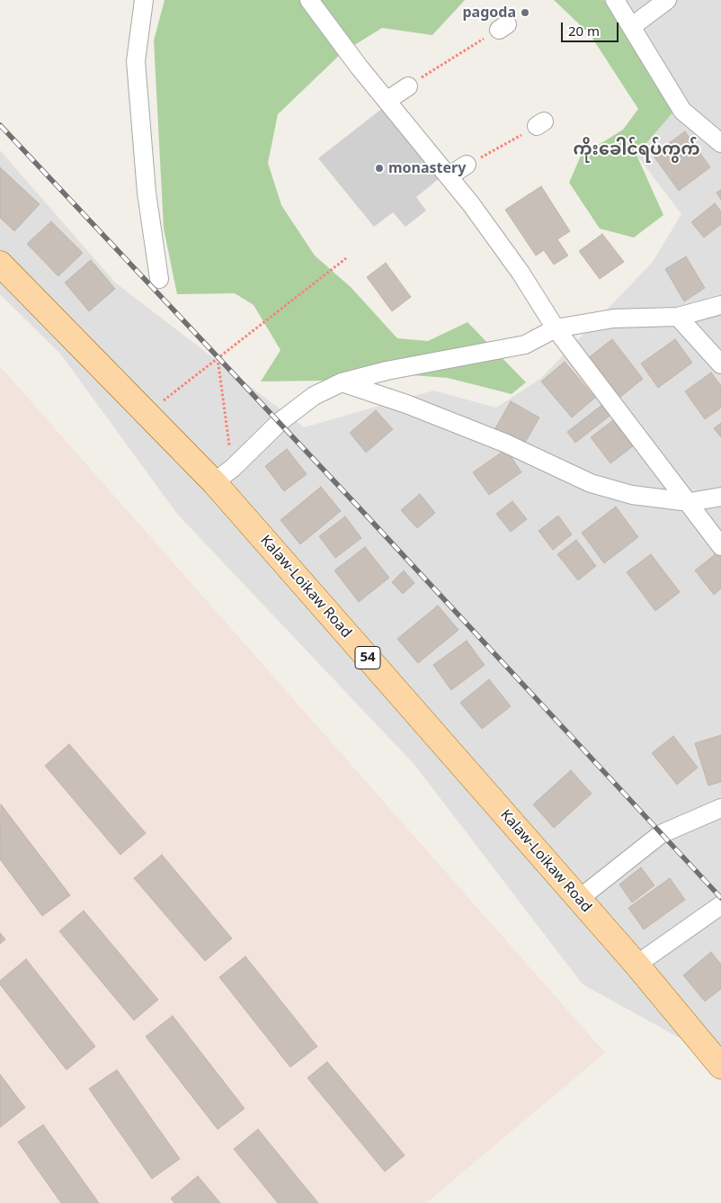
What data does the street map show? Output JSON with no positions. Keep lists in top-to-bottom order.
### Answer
{
  "streets": {
    "main road": ["Kalaw-Loikaw Road", "54"]
  },
  "districts": ["ကိုးခေါင်ရပ်ကွက်"],
  "places": ["pagoda", "monastery"],
  "scale_bar": "20 m"
}
